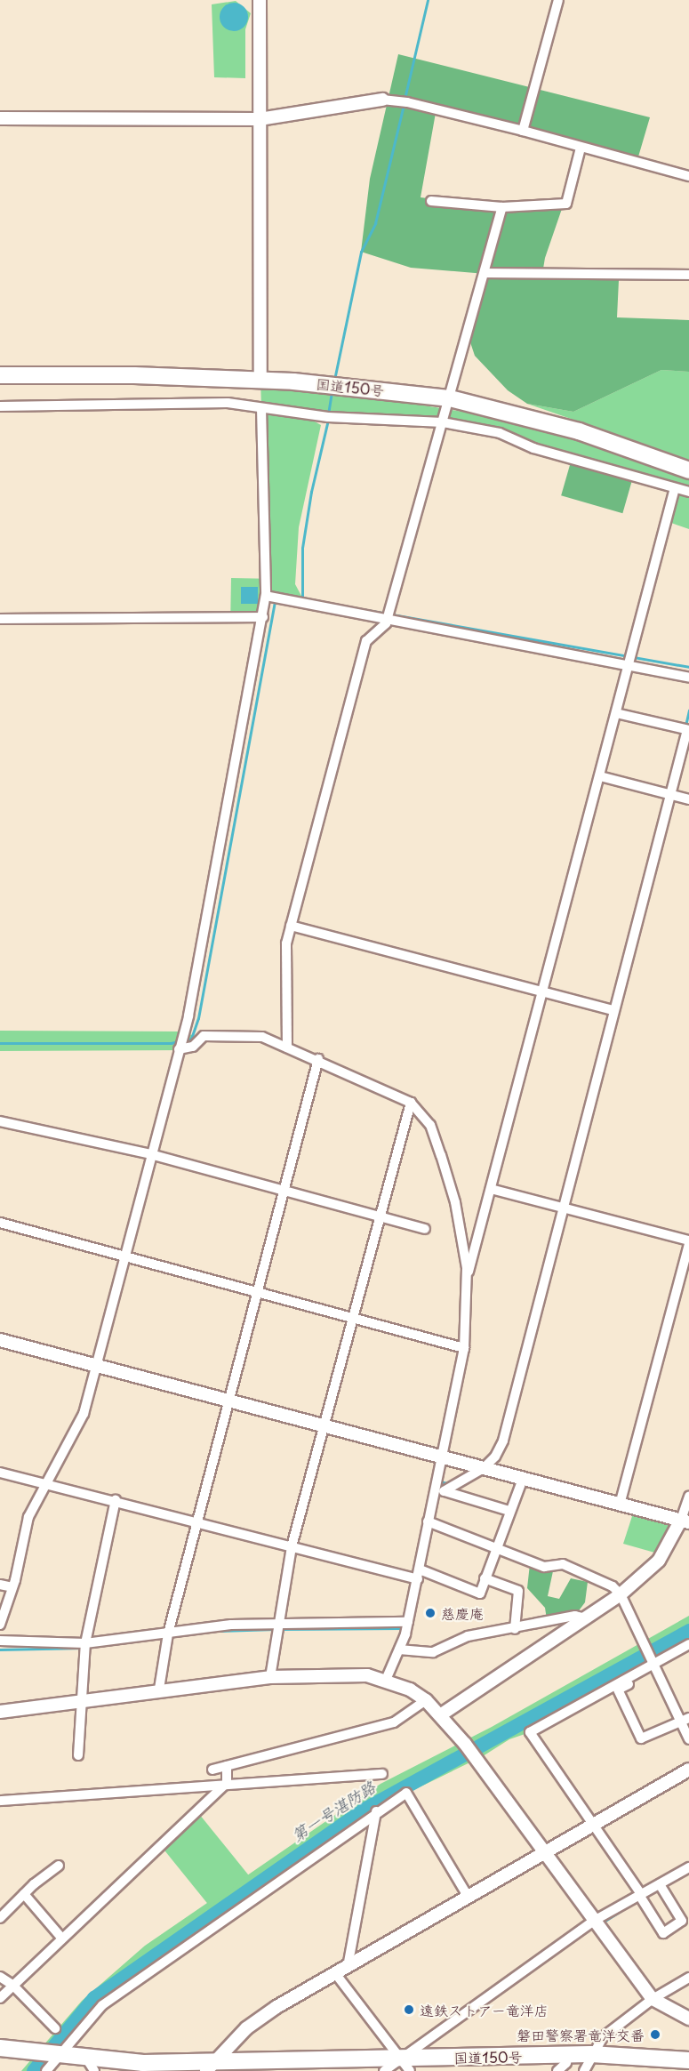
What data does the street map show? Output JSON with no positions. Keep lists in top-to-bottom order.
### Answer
{
  "streets": {
    "highway": ["国道150号"]
  },
  "water": ["第一号湛防路"],
  "places": ["慈慶庵", "遠鉄ストアー竜洋店", "磐田警察署竜洋交番"]
}
